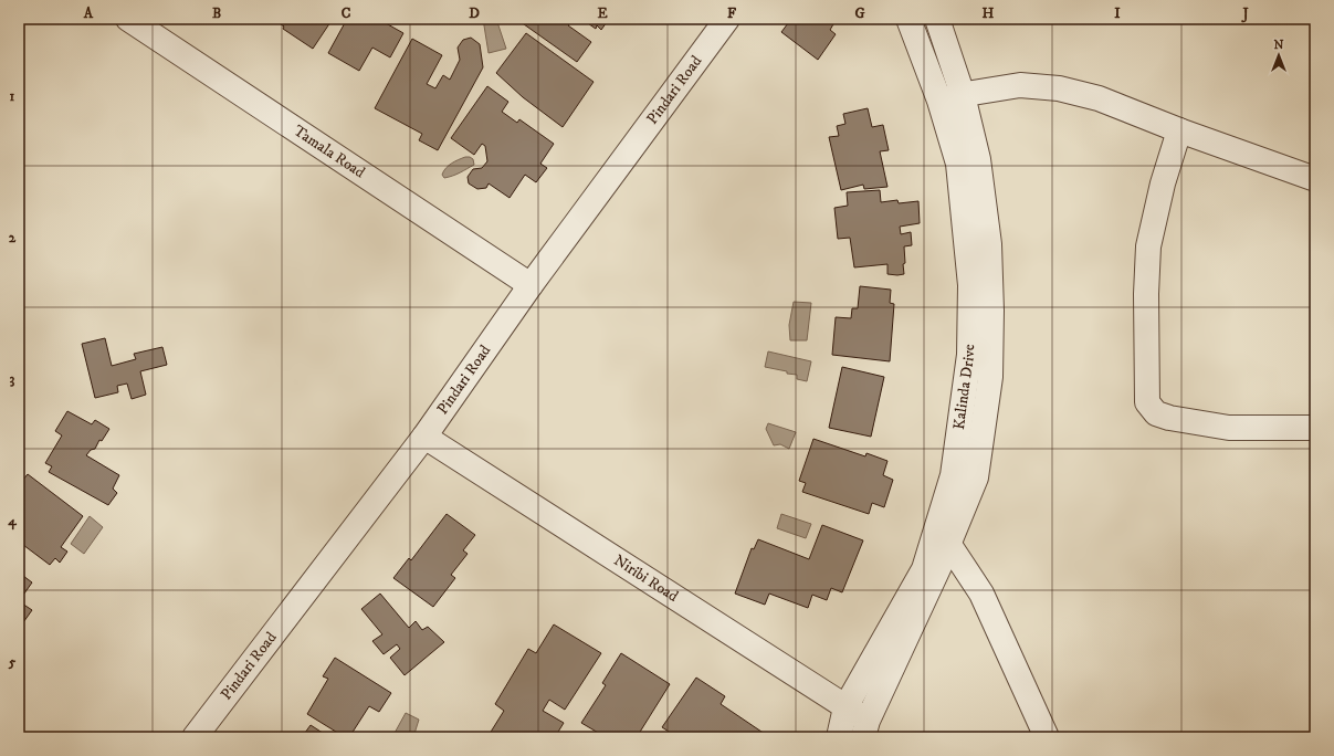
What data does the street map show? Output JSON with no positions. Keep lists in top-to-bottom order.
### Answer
{
  "streets": {
    "street": [
      "Pindari Road",
      "Tamala Road",
      "Kalinda Drive",
      "Niribi Road"
    ]
  },
  "crossings": [
    ["Pindari Road", "Tamala Road"],
    ["Pindari Road", "Niribi Road"],
    ["Kalinda Drive", "Niribi Road"]
  ],
  "north": "top",
  "grid": {
    "columns": [
      "A",
      "B",
      "C",
      "D",
      "E",
      "F",
      "G",
      "H",
      "I",
      "J"
    ],
    "rows": [
      "1",
      "2",
      "3",
      "4",
      "5"
    ]
  }
}
